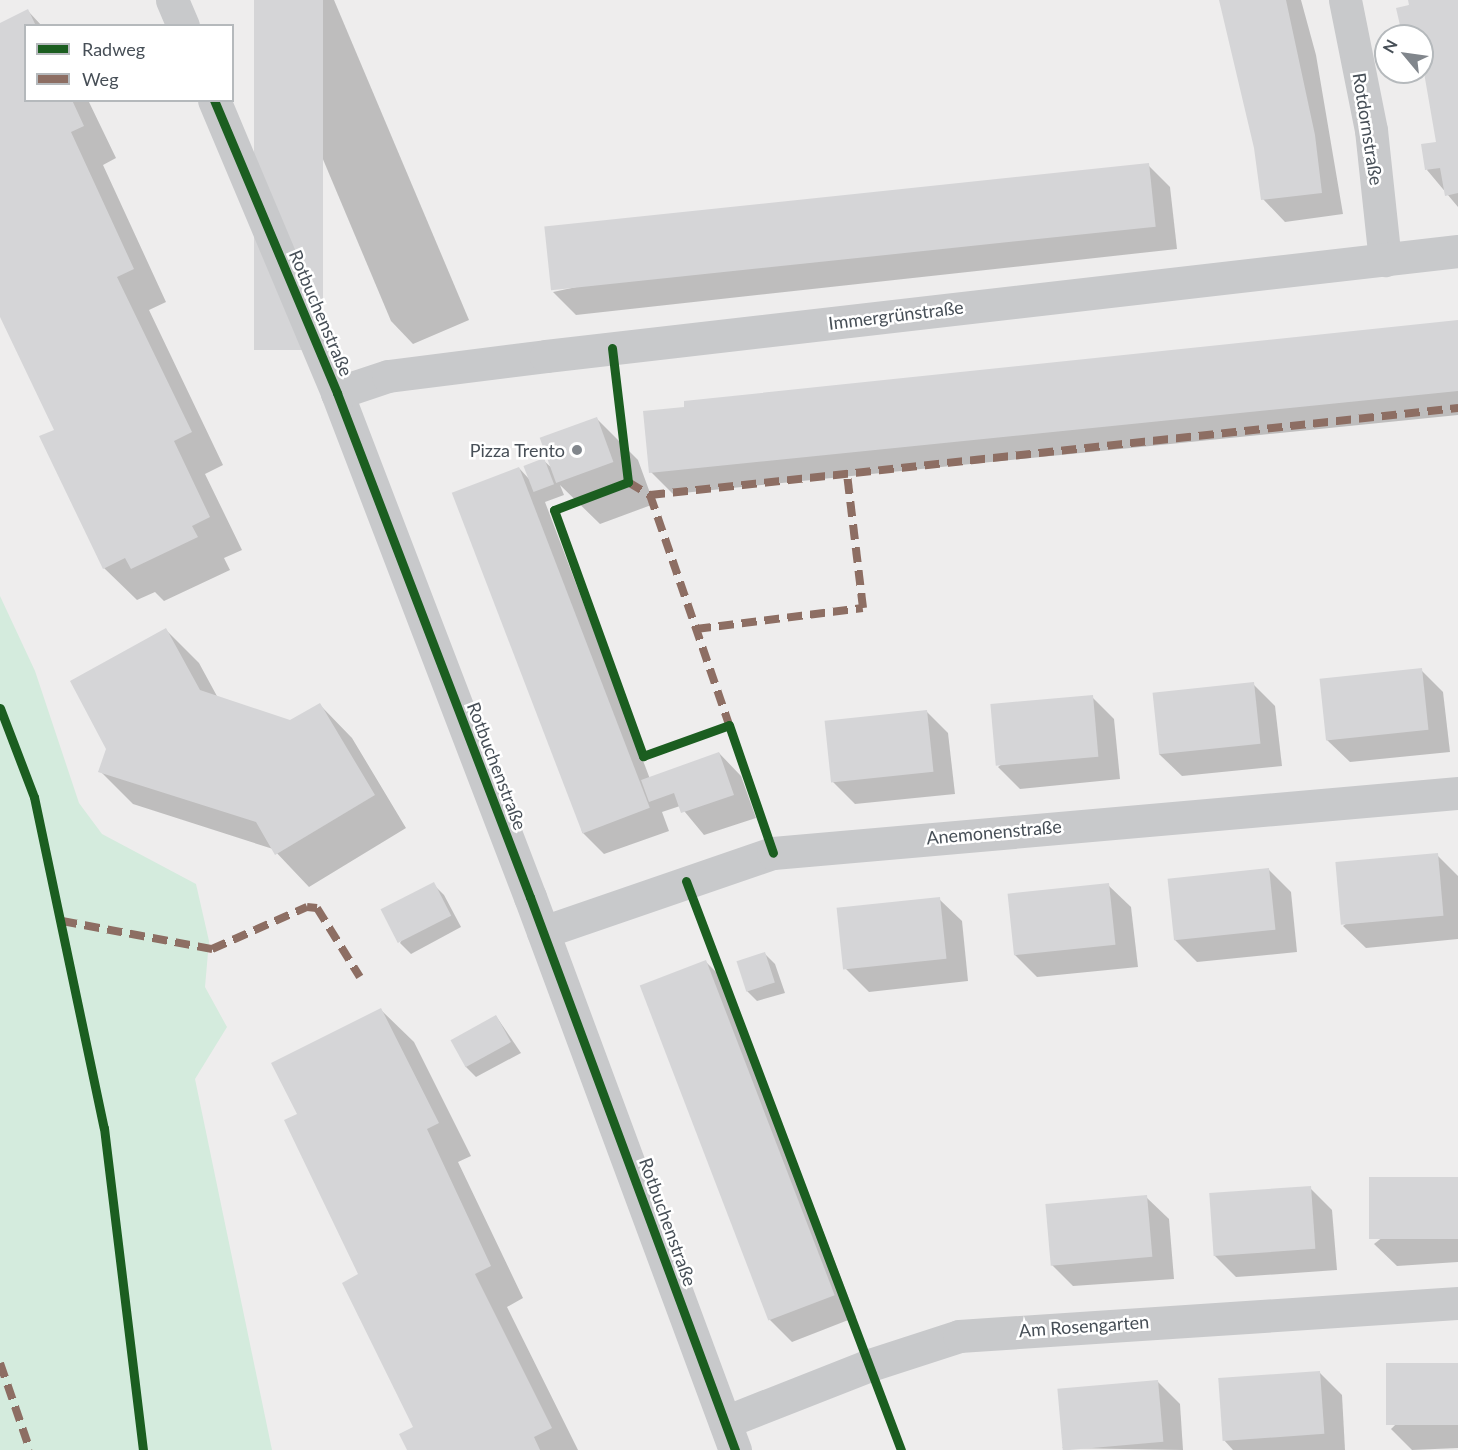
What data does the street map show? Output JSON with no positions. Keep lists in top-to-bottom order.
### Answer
{
  "streets": {
    "street": [
      "Rotdornstraße",
      "Rotbuchenstraße",
      "Immergrünstraße",
      "Anemonenstraße",
      "Am Rosengarten"
    ]
  },
  "crossings": [
    ["Rotdornstraße", "Immergrünstraße"],
    ["Rotbuchenstraße", "Immergrünstraße"],
    ["Rotbuchenstraße", "Anemonenstraße"],
    ["Rotbuchenstraße", "Am Rosengarten"]
  ],
  "places": ["Pizza Trento"],
  "legend": ["Radweg", "Weg"],
  "north": "top left"
}
